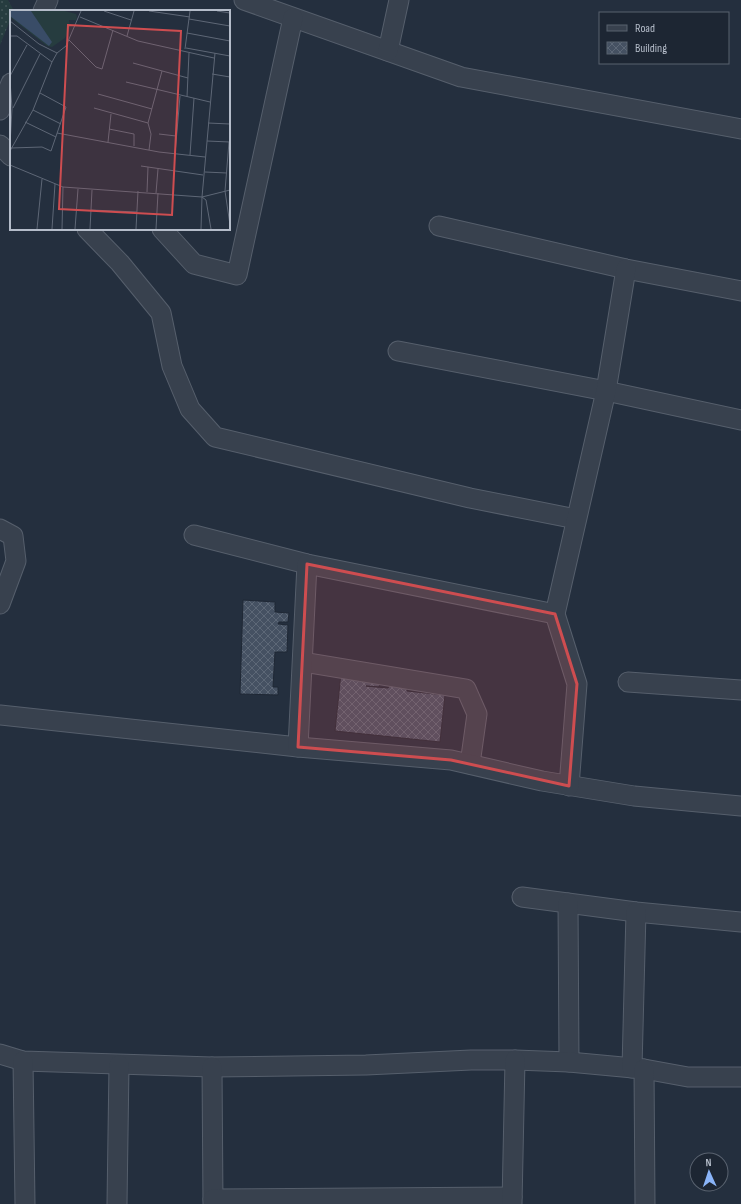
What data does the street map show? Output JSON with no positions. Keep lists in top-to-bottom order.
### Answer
{
  "legend": ["Road", "Building"],
  "north": "top"
}
